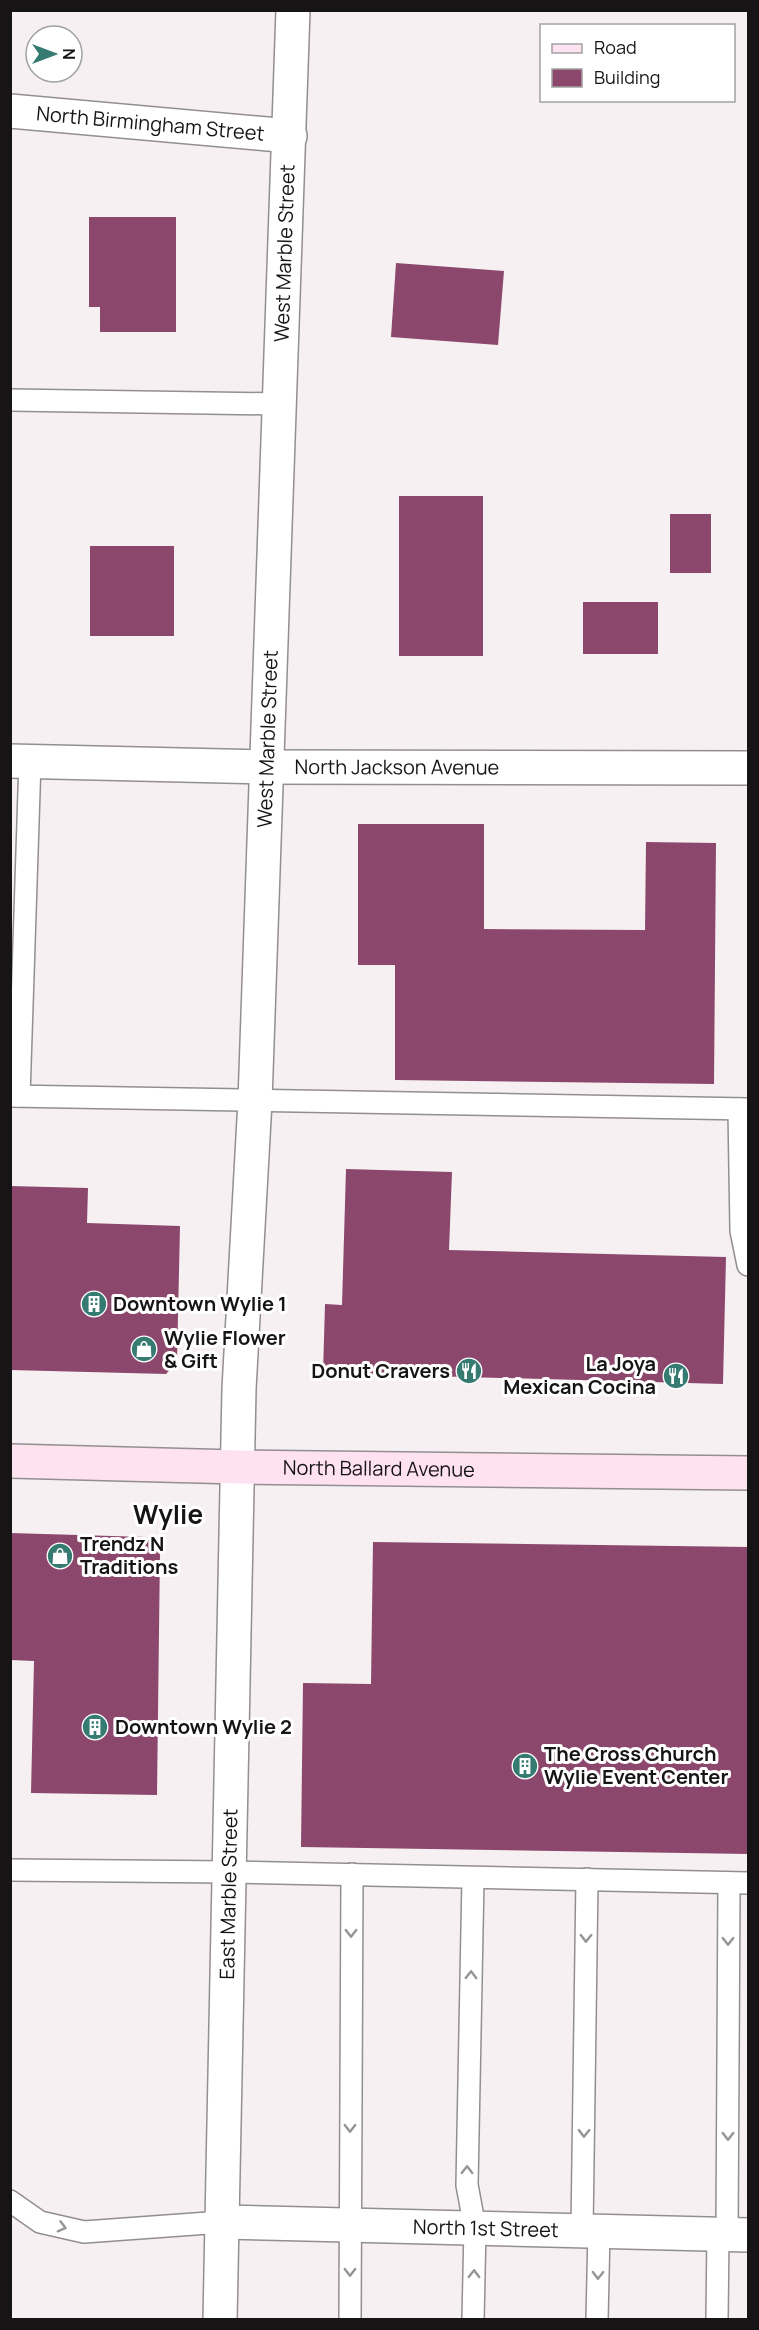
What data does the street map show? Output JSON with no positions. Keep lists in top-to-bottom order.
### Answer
{
  "streets": {
    "main road": ["North Ballard Avenue"],
    "street": [
      "North Birmingham Street",
      "West Marble Street",
      "North Jackson Avenue",
      "East Marble Street",
      "North 1st Street"
    ]
  },
  "crossings": [
    ["North Birmingham Street", "West Marble Street"],
    ["West Marble Street", "North Jackson Avenue"],
    ["West Marble Street", "North Ballard Avenue"],
    ["West Marble Street", "East Marble Street"],
    ["North Ballard Avenue", "East Marble Street"],
    ["East Marble Street", "North 1st Street"]
  ],
  "districts": ["Wylie"],
  "places": {
    "building": ["Downtown Wylie 1", "Downtown Wylie 2", "The Cross Church Wylie Event Center"],
    "shop": ["Wylie Flower & Gift", "Trendz N Traditions"],
    "restaurant": ["Donut Cravers", "La Joya Mexican Cocina"]
  },
  "legend": ["Road", "Building"],
  "north": "right"
}
